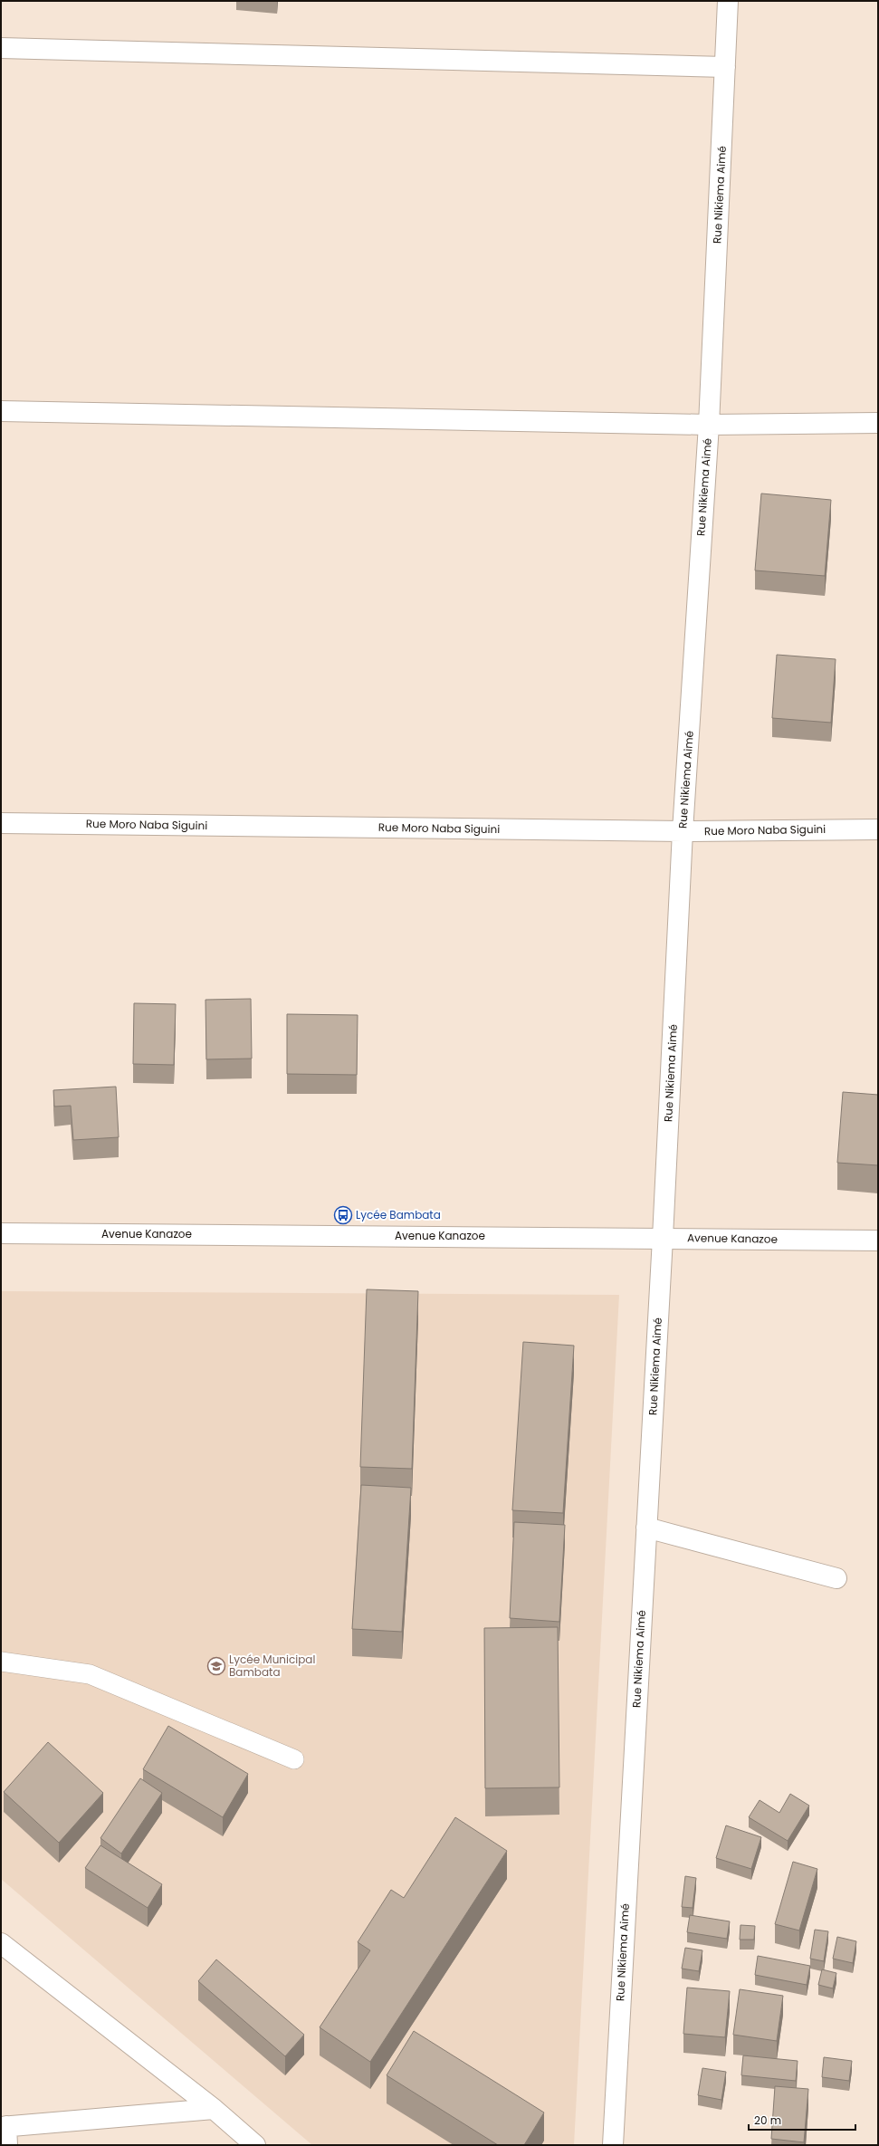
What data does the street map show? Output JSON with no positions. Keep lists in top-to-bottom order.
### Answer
{
  "streets": {
    "street": ["Rue Nikiema Aimé", "Rue Moro Naba Siguini", "Avenue Kanazoe"]
  },
  "crossings": [
    ["Rue Nikiema Aimé", "Rue Moro Naba Siguini"],
    ["Rue Nikiema Aimé", "Avenue Kanazoe"]
  ],
  "places": {
    "bus stop": ["Lycée Bambata"],
    "school or university": ["Lycée Municipal Bambata"]
  },
  "scale_bar": "20 m"
}
